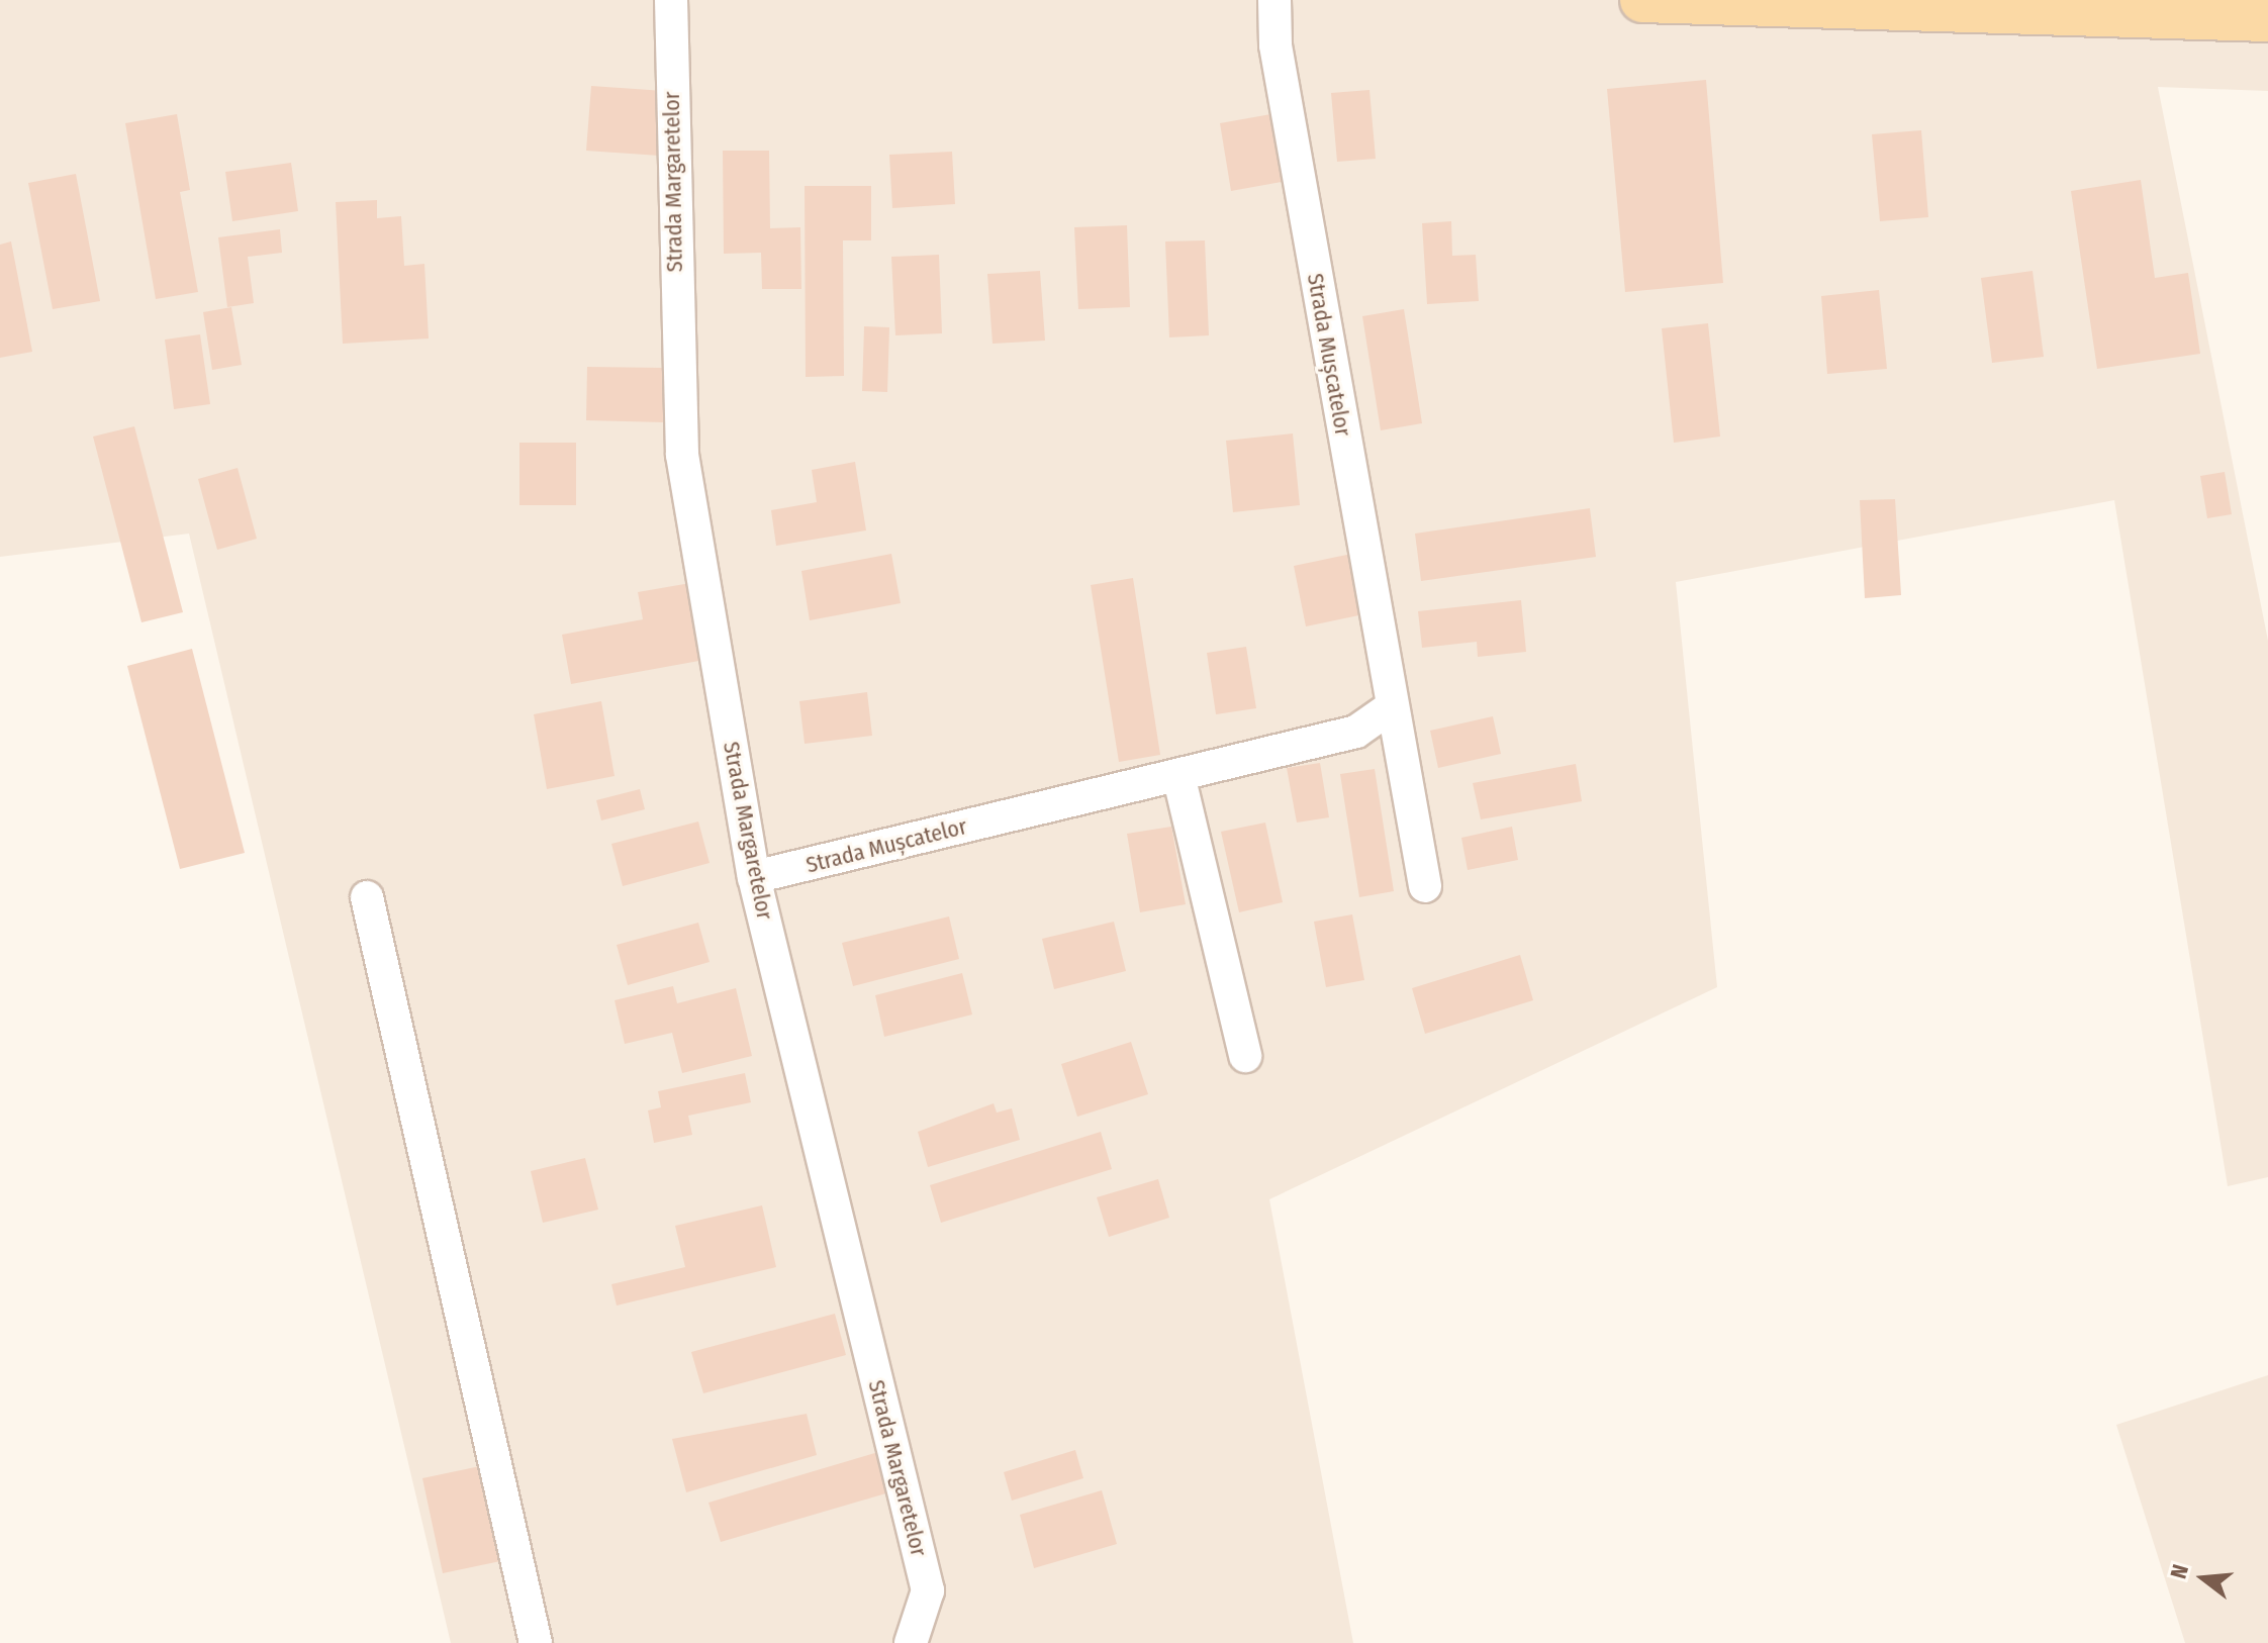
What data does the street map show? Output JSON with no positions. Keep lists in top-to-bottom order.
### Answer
{
  "streets": {
    "street": ["Strada Margaretelor", "Strada Mușcatelor"]
  },
  "crossings": [
    ["Strada Margaretelor", "Strada Mușcatelor"]
  ],
  "north": "left"
}
